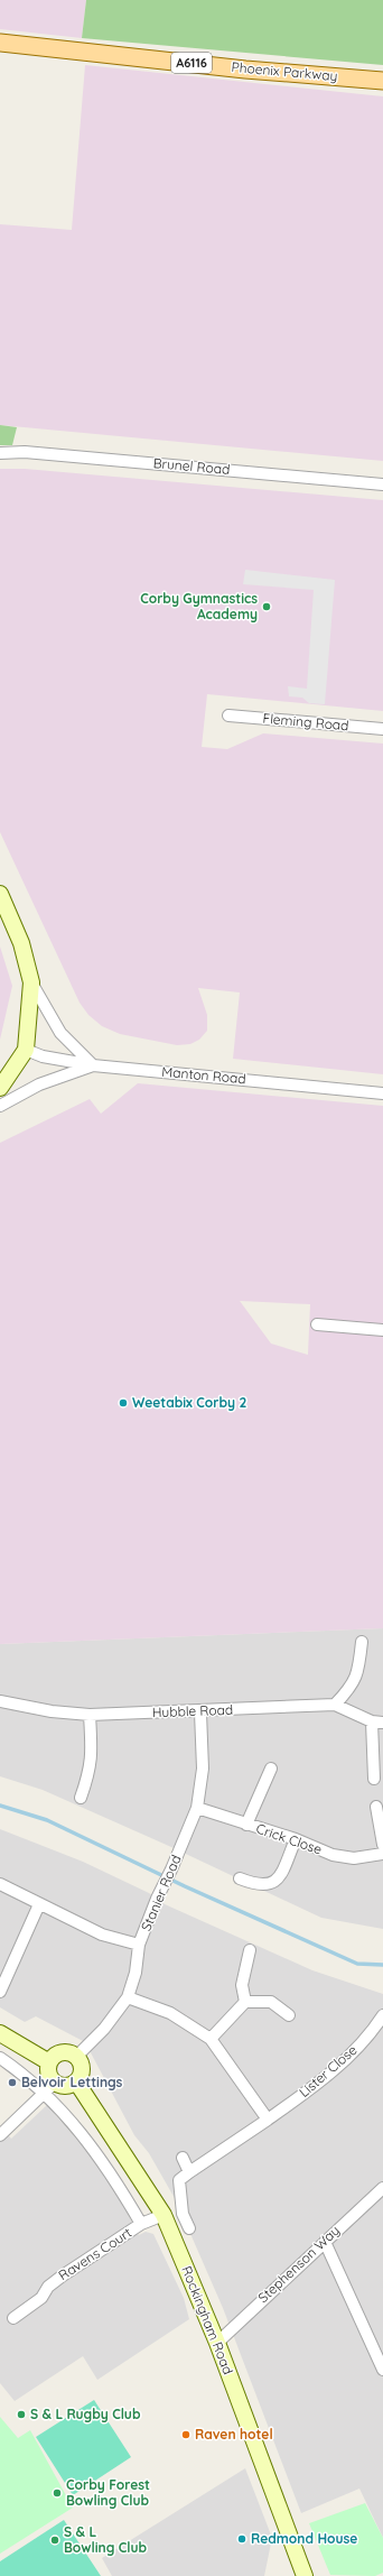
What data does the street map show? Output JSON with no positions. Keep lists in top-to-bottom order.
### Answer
{
  "streets": {
    "main road": ["A6116", "Phoenix Parkway"],
    "street": [
      "Brunel Road",
      "Fleming Road",
      "Manton Road",
      "Hubble Road",
      "Crick Close",
      "Stanier Road",
      "Lister Close",
      "Ravens Court",
      "Stephenson Way",
      "Rockingham Road"
    ]
  },
  "crossings": [
    ["Hubble Road", "Stanier Road"],
    ["Crick Close", "Stanier Road"],
    ["Stanier Road", "Rockingham Road"],
    ["Ravens Court", "Rockingham Road"],
    ["Stephenson Way", "Rockingham Road"]
  ],
  "places": [
    "Corby Gymnastics Academy",
    "Weetabix Corby 2",
    "Belvoir Lettings",
    "S & L Rugby Club",
    "Raven hotel",
    "Corby Forest Bowling Club",
    "Redmond House",
    "S & L Bowling Club"
  ]
}
